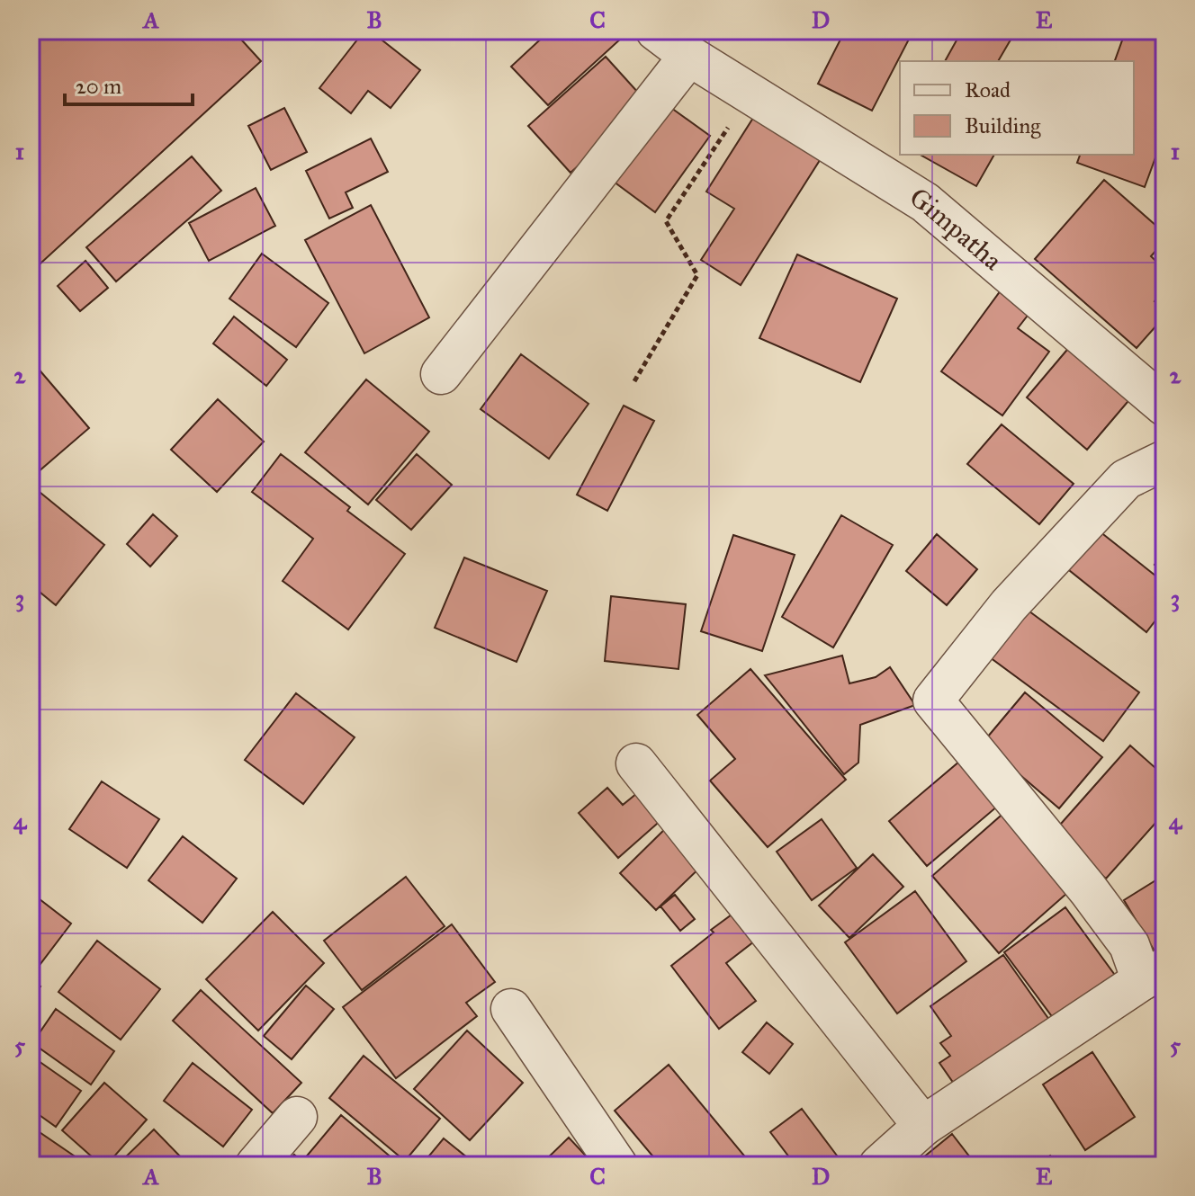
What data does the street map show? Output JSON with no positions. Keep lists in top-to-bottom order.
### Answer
{
  "streets": {
    "street": ["Gimpatha"]
  },
  "legend": ["Road", "Building"],
  "scale_bar": "20 m",
  "grid": {
    "columns": [
      "A",
      "B",
      "C",
      "D",
      "E"
    ],
    "rows": [
      "1",
      "2",
      "3",
      "4",
      "5"
    ]
  }
}
